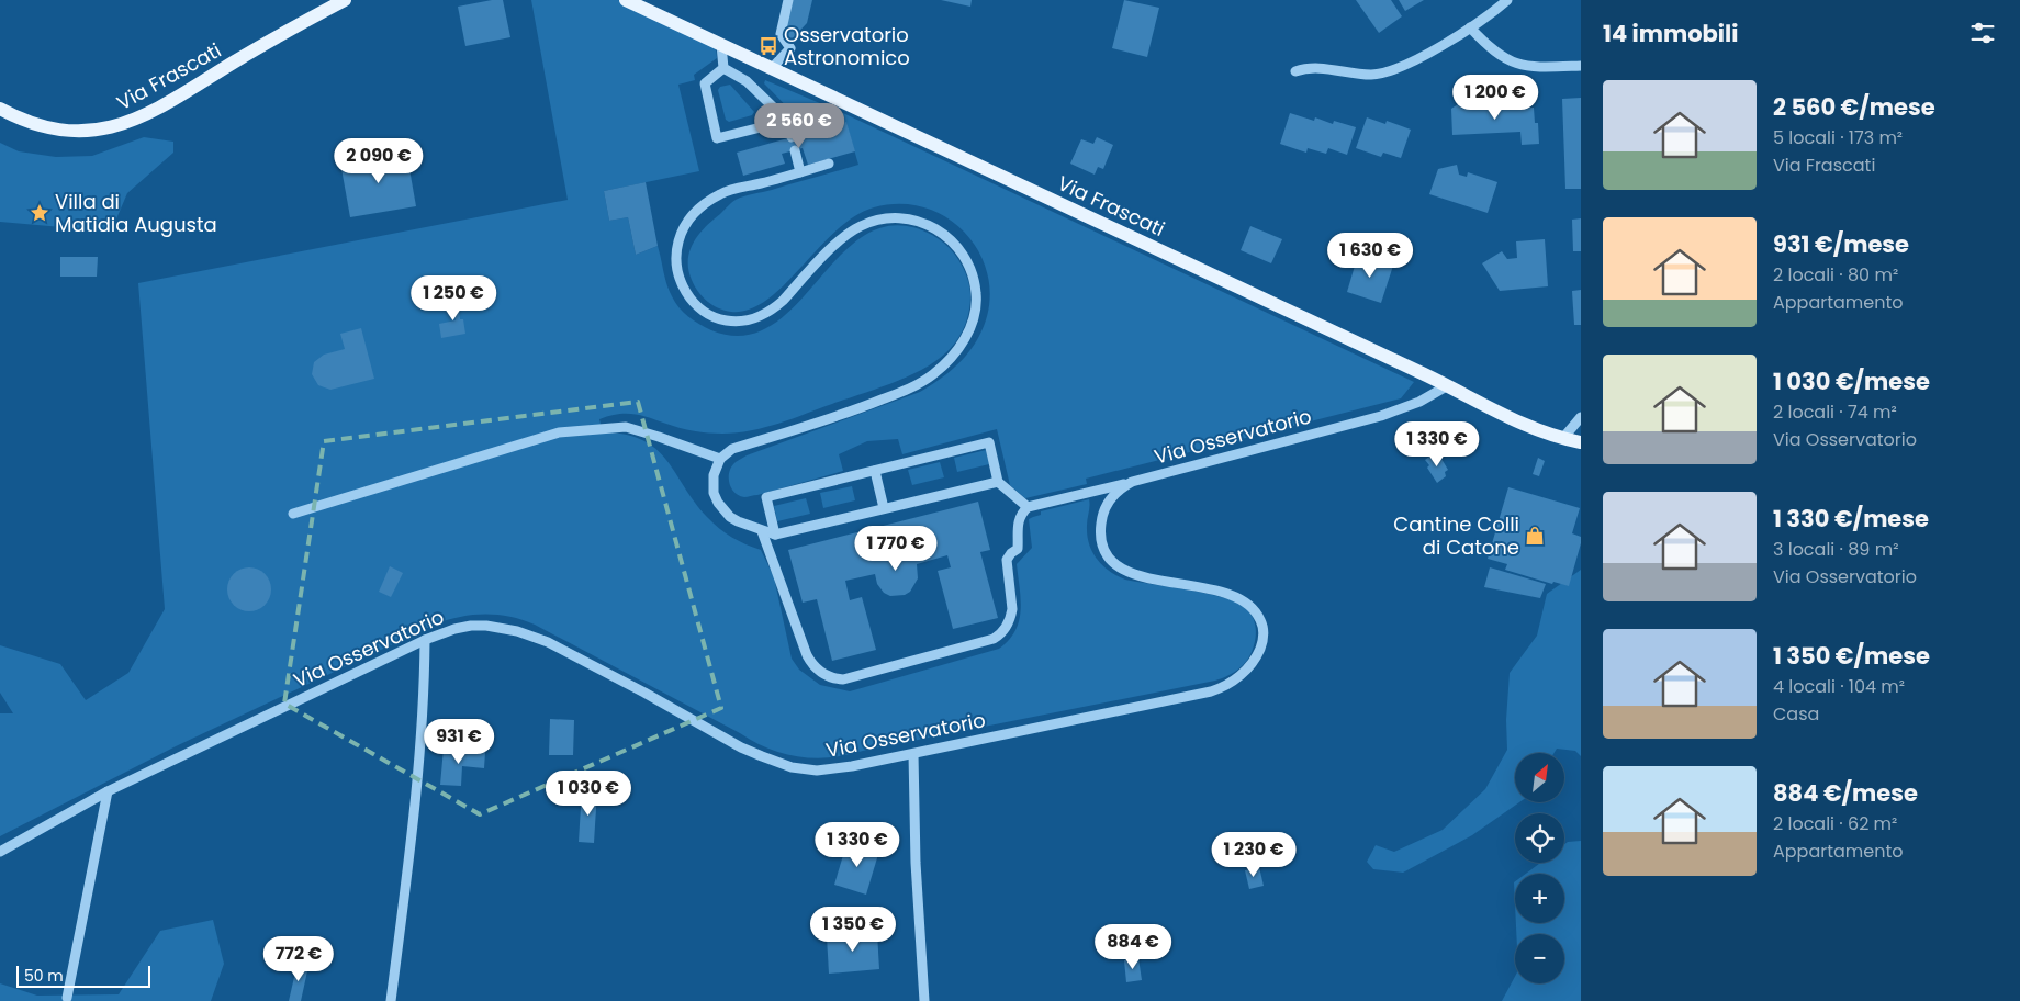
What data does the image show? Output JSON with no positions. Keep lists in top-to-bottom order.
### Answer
{
  "streets": {
    "main road": ["Via Frascati"],
    "street": ["Via Osservatorio"]
  },
  "crossings": [
    ["Via Frascati", "Via Osservatorio"]
  ],
  "places": {
    "bus stop": ["Osservatorio Astronomico"],
    "place": ["Villa di Matidia Augusta"],
    "shop": ["Cantine Colli di Catone"]
  },
  "scale_bar": "50 m",
  "north": "top right",
  "page": {
    "heading": "14 immobili",
    "list": [
      {
        "name": "2 560 €/mese",
        "note": "5 locali · 173 m² · Via Frascati"
      },
      {
        "name": "931 €/mese",
        "note": "2 locali · 80 m² · Appartamento"
      },
      {
        "name": "1 030 €/mese",
        "note": "2 locali · 74 m² · Via Osservatorio"
      },
      {
        "name": "1 330 €/mese",
        "note": "3 locali · 89 m² · Via Osservatorio"
      },
      {
        "name": "1 350 €/mese",
        "note": "4 locali · 104 m² · Casa"
      },
      {
        "name": "884 €/mese",
        "note": "2 locali · 62 m² · Appartamento"
      }
    ],
    "price": [
      "1 200 €",
      "2 560 €",
      "2 090 €",
      "1 630 €",
      "1 250 €",
      "1 330 €",
      "1 770 €",
      "931 €",
      "1 030 €",
      "1 330 €",
      "1 230 €",
      "1 350 €",
      "884 €",
      "772 €"
    ],
    "map_buttons": ["+", "−"],
    "scale": "50 m"
  }
}
